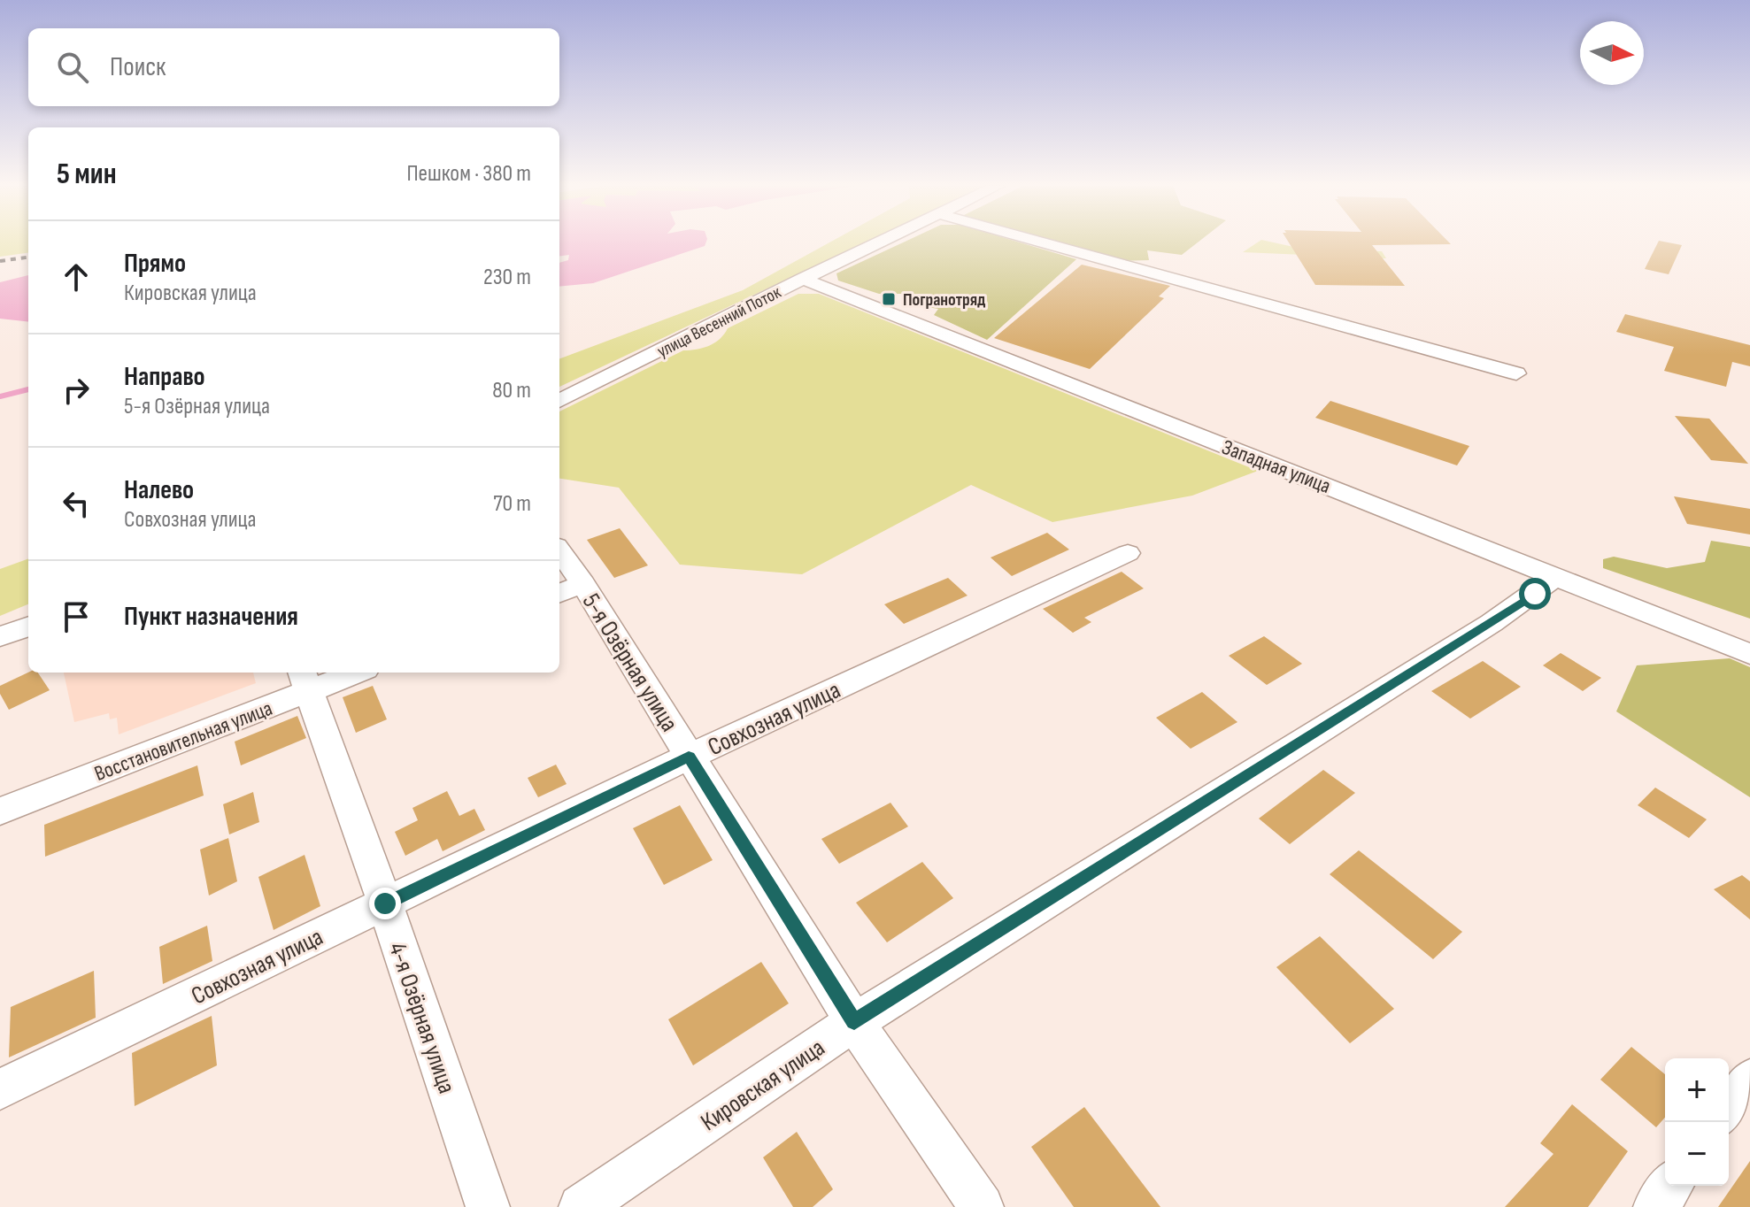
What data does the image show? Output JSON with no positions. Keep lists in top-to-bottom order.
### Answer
{
  "streets": {
    "street": [
      "улица Весенний Поток",
      "Западная улица",
      "5-я Озёрная улица",
      "Совхозная улица",
      "Восстановительная улица",
      "4-я Озёрная улица",
      "Кировская улица"
    ]
  },
  "crossings": [
    ["улица Весенний Поток", "Западная улица"],
    ["Западная улица", "Кировская улица"],
    ["5-я Озёрная улица", "Совхозная улица"],
    ["5-я Озёрная улица", "Кировская улица"],
    ["Совхозная улица", "4-я Озёрная улица"],
    ["Восстановительная улица", "4-я Озёрная улица"]
  ],
  "places": {
    "transit": ["Погранотряд"]
  },
  "north": "right",
  "page": {
    "search": "Поиск",
    "heading": ["5 мин", "Пешком · 380 m"],
    "list": [
      ["Прямо", "Кировская улица", "230 m"],
      ["Направо", "5-я Озёрная улица", "80 m"],
      ["Налево", "Совхозная улица", "70 m"],
      "Пункт назначения"
    ],
    "map_buttons": ["+", "−"]
  }
}
